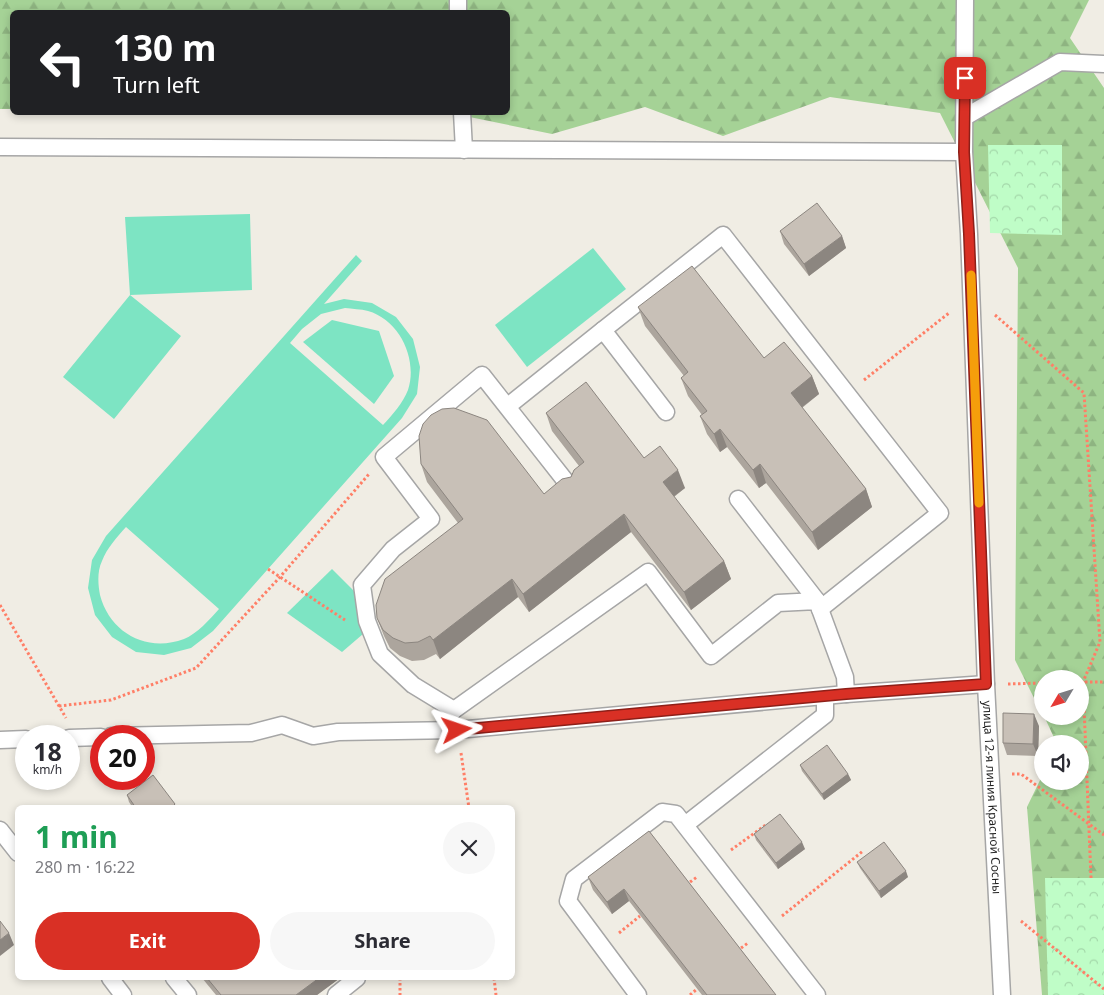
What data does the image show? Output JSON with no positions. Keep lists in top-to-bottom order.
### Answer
{
  "streets": {
    "lane": ["улица 12-я линия Красной Сосны"]
  },
  "north": "bottom left",
  "page": {
    "turn": ["130 m", "Turn left"],
    "speed": "18 km/h",
    "limit": "20",
    "heading": ["1 min", "280 m · 16:22"],
    "buttons": ["Exit", "Share"]
  }
}
